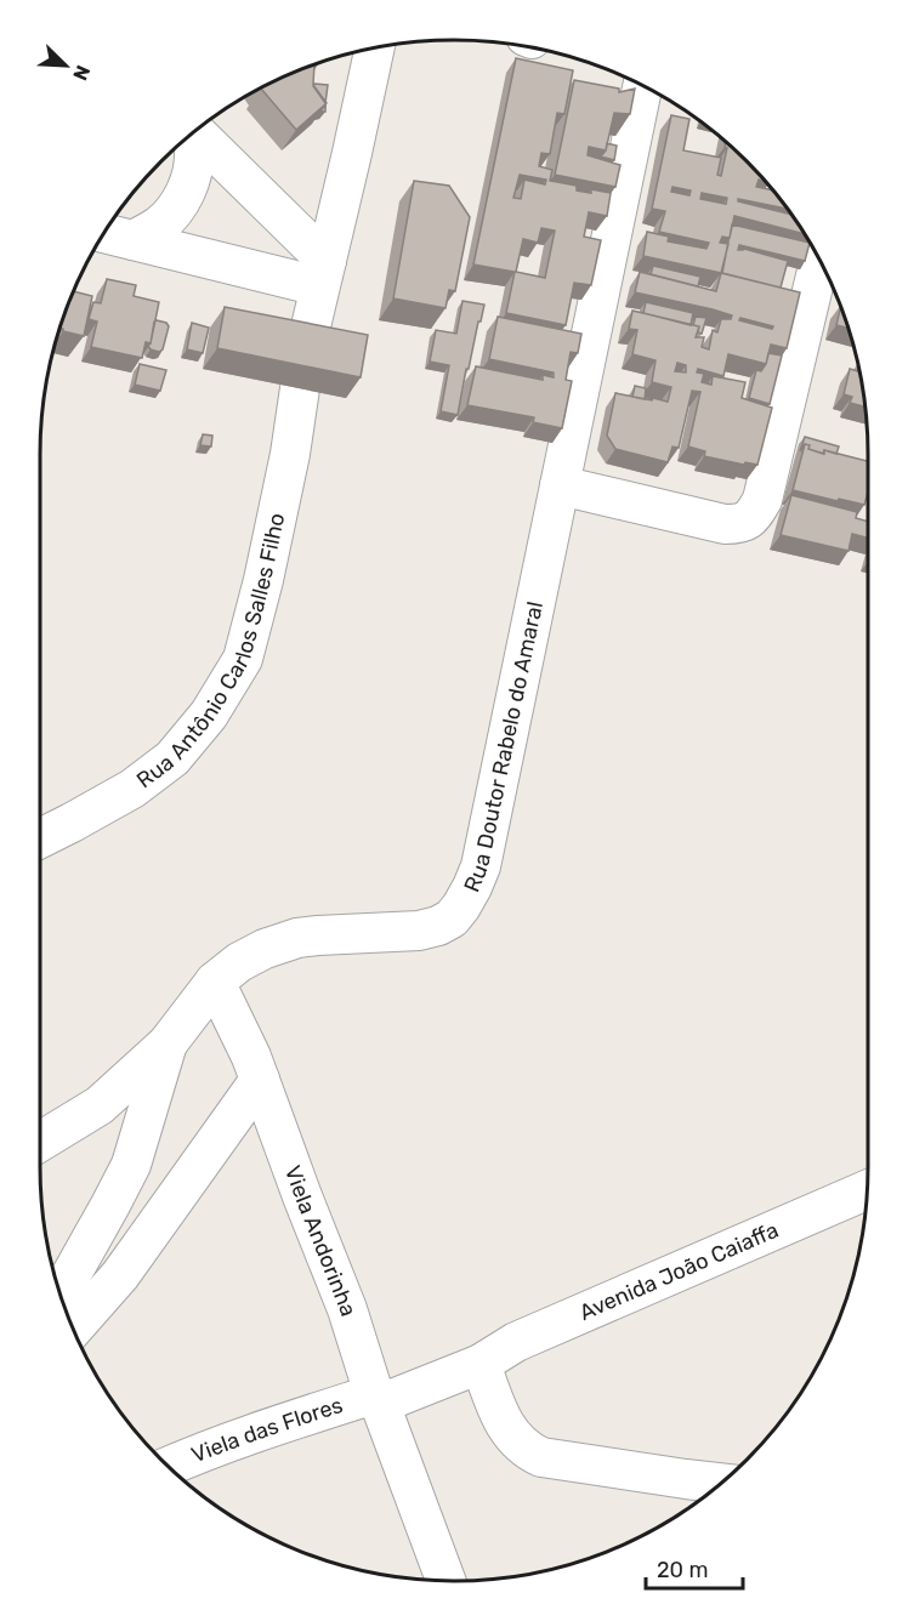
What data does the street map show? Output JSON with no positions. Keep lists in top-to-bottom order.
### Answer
{
  "streets": {
    "street": [
      "Rua Antônio Carlos Salles Filho",
      "Rua Doutor Rabelo do Amaral",
      "Viela Andorinha",
      "Avenida João Caiaffa",
      "Viela das Flores"
    ]
  },
  "crossings": [
    ["Rua Doutor Rabelo do Amaral", "Viela Andorinha"],
    ["Viela Andorinha", "Viela das Flores"]
  ],
  "scale_bar": "20 m",
  "north": "bottom right"
}
